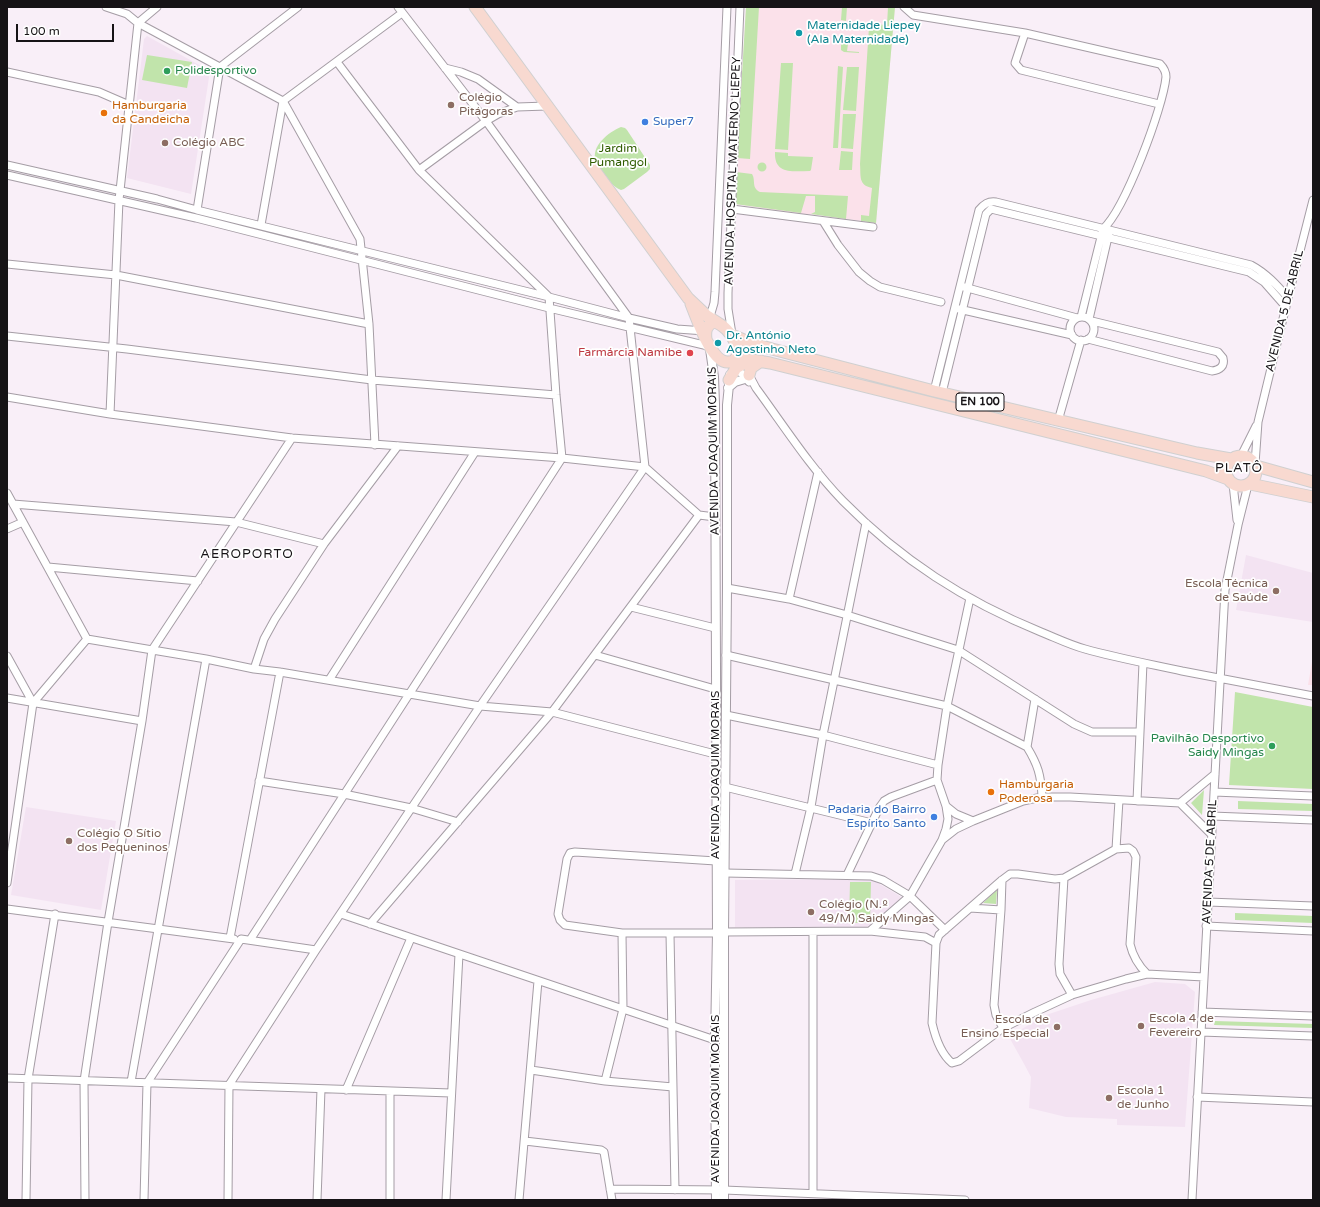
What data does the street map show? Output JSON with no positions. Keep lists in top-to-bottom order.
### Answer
{
  "streets": {
    "main road": ["EN 100"],
    "street": ["AVENIDA HOSPITAL MATERNO LIEPEY", "AVENIDA 5 DE ABRIL", "AVENIDA JOAQUIM MORAIS"]
  },
  "crossings": [
    ["AVENIDA HOSPITAL MATERNO LIEPEY", "EN 100"],
    ["AVENIDA HOSPITAL MATERNO LIEPEY", "AVENIDA JOAQUIM MORAIS"],
    ["AVENIDA 5 DE ABRIL", "EN 100"],
    ["EN 100", "AVENIDA JOAQUIM MORAIS"]
  ],
  "districts": ["PLATÔ", "AEROPORTO"],
  "parks": ["Jardim Pumangol"],
  "places": [
    "Maternidade Liepey (Ala Maternidade)",
    "Polidesportivo",
    "Colégio Pitágoras",
    "Hamburgaria da Candeicha",
    "Super7",
    "Colégio ABC",
    "Dr. António Agostinho Neto",
    "Farmárcia Namibe",
    "Escola Técnica de Saúde",
    "Pavilhão Desportivo Saidy Mingas",
    "Hamburgaria Poderosa",
    "Padaria do Bairro Espírito Santo",
    "Colégio O Sítio dos Pequeninos",
    "Colégio (N.º 49/M) Saidy Mingas",
    "Escola 4 de Fevereiro",
    "Escola de Ensino Especial",
    "Escola 1 de Junho"
  ],
  "scale_bar": "100 m"
}
